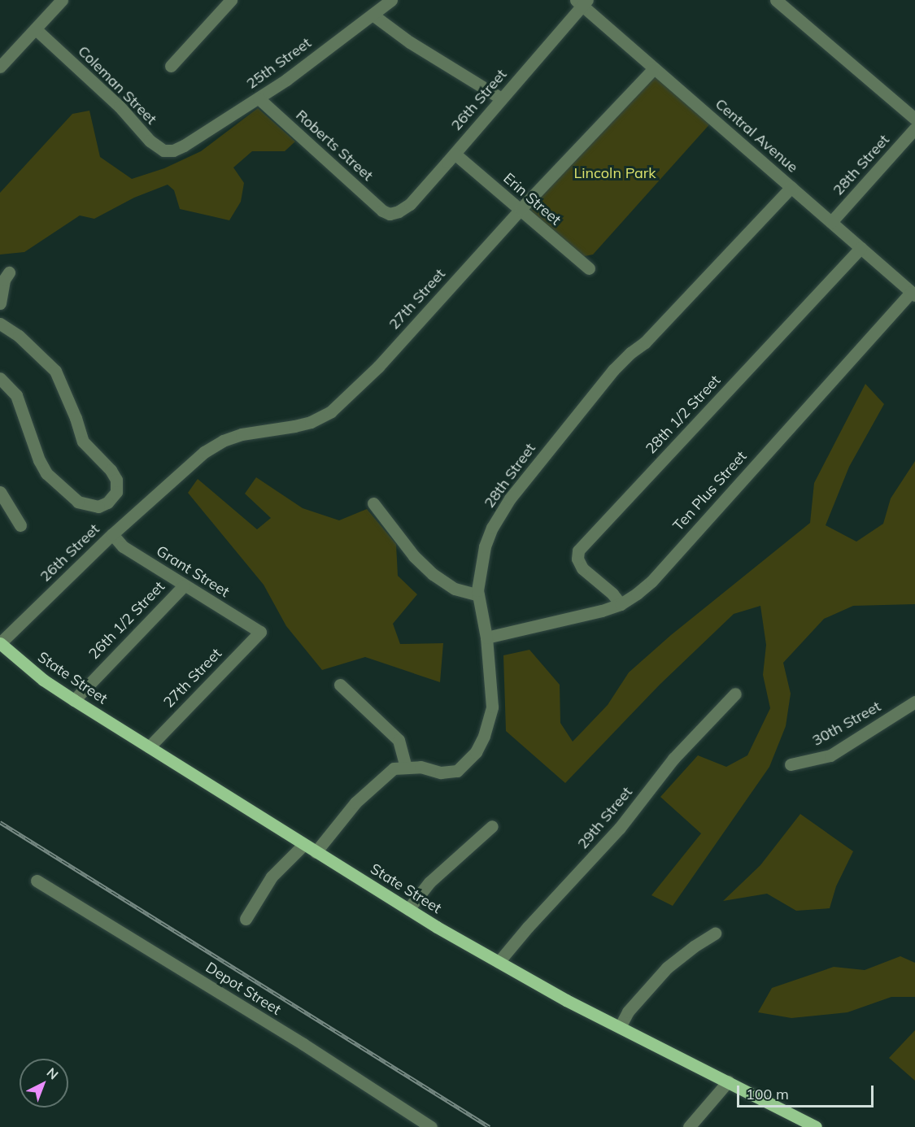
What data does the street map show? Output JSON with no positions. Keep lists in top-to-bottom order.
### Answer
{
  "streets": {
    "main road": ["State Street"],
    "street": [
      "25th Street",
      "Coleman Street",
      "26th Street",
      "Central Avenue",
      "Roberts Street",
      "28th Street",
      "Erin Street",
      "27th Street",
      "28th 1/2 Street",
      "Ten Plus Street",
      "Grant Street",
      "26th 1/2 Street",
      "30th Street",
      "29th Street",
      "Depot Street"
    ]
  },
  "crossings": [
    ["25th Street", "Coleman Street"],
    ["25th Street", "Roberts Street"],
    ["26th Street", "Central Avenue"],
    ["26th Street", "Roberts Street"],
    ["26th Street", "Erin Street"],
    ["26th Street", "27th Street"],
    ["26th Street", "Grant Street"],
    ["26th Street", "State Street"],
    ["Central Avenue", "28th Street"],
    ["Central Avenue", "27th Street"],
    ["Central Avenue", "28th 1/2 Street"],
    ["Central Avenue", "Ten Plus Street"],
    ["28th Street", "Ten Plus Street"],
    ["28th Street", "State Street"],
    ["Erin Street", "27th Street"],
    ["27th Street", "Grant Street"],
    ["27th Street", "State Street"],
    ["28th 1/2 Street", "Ten Plus Street"],
    ["Grant Street", "26th 1/2 Street"],
    ["26th 1/2 Street", "State Street"],
    ["State Street", "29th Street"]
  ],
  "parks": ["Lincoln Park"],
  "scale_bar": "100 m",
  "north": "top right"
}
